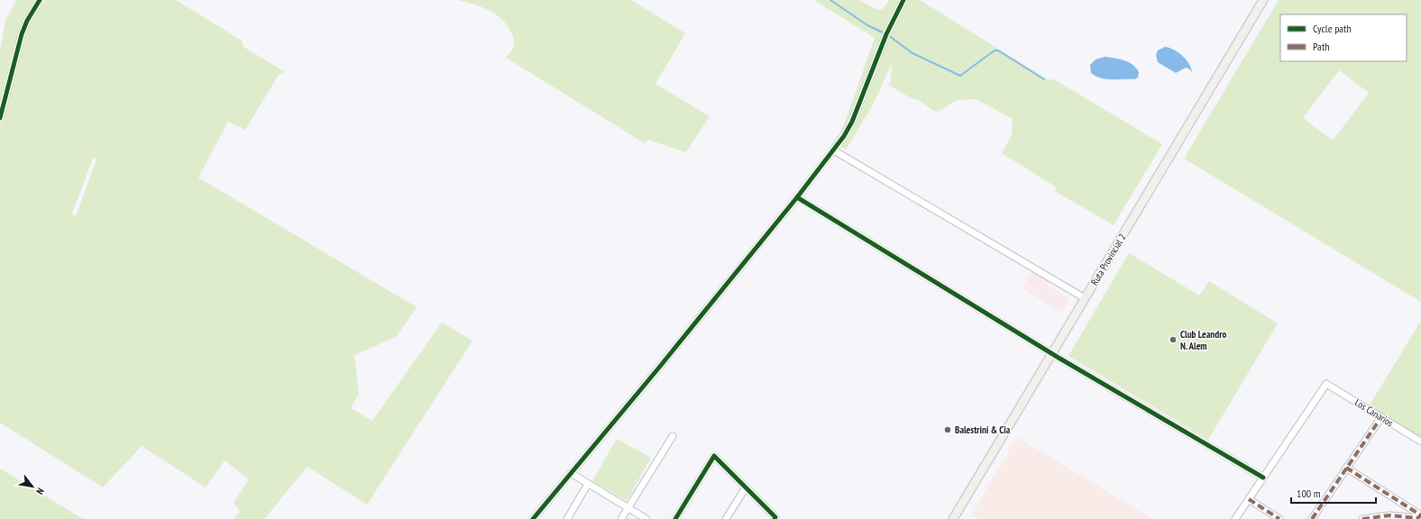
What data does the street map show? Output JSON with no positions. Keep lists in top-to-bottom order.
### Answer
{
  "streets": {
    "main road": ["Ruta Provincial 2"],
    "street": ["Los Canarios"]
  },
  "places": ["Club Leandro N. Alem", "Balestrini & Cia"],
  "legend": ["Cycle path", "Path"],
  "scale_bar": "100 m",
  "north": "bottom right"
}
